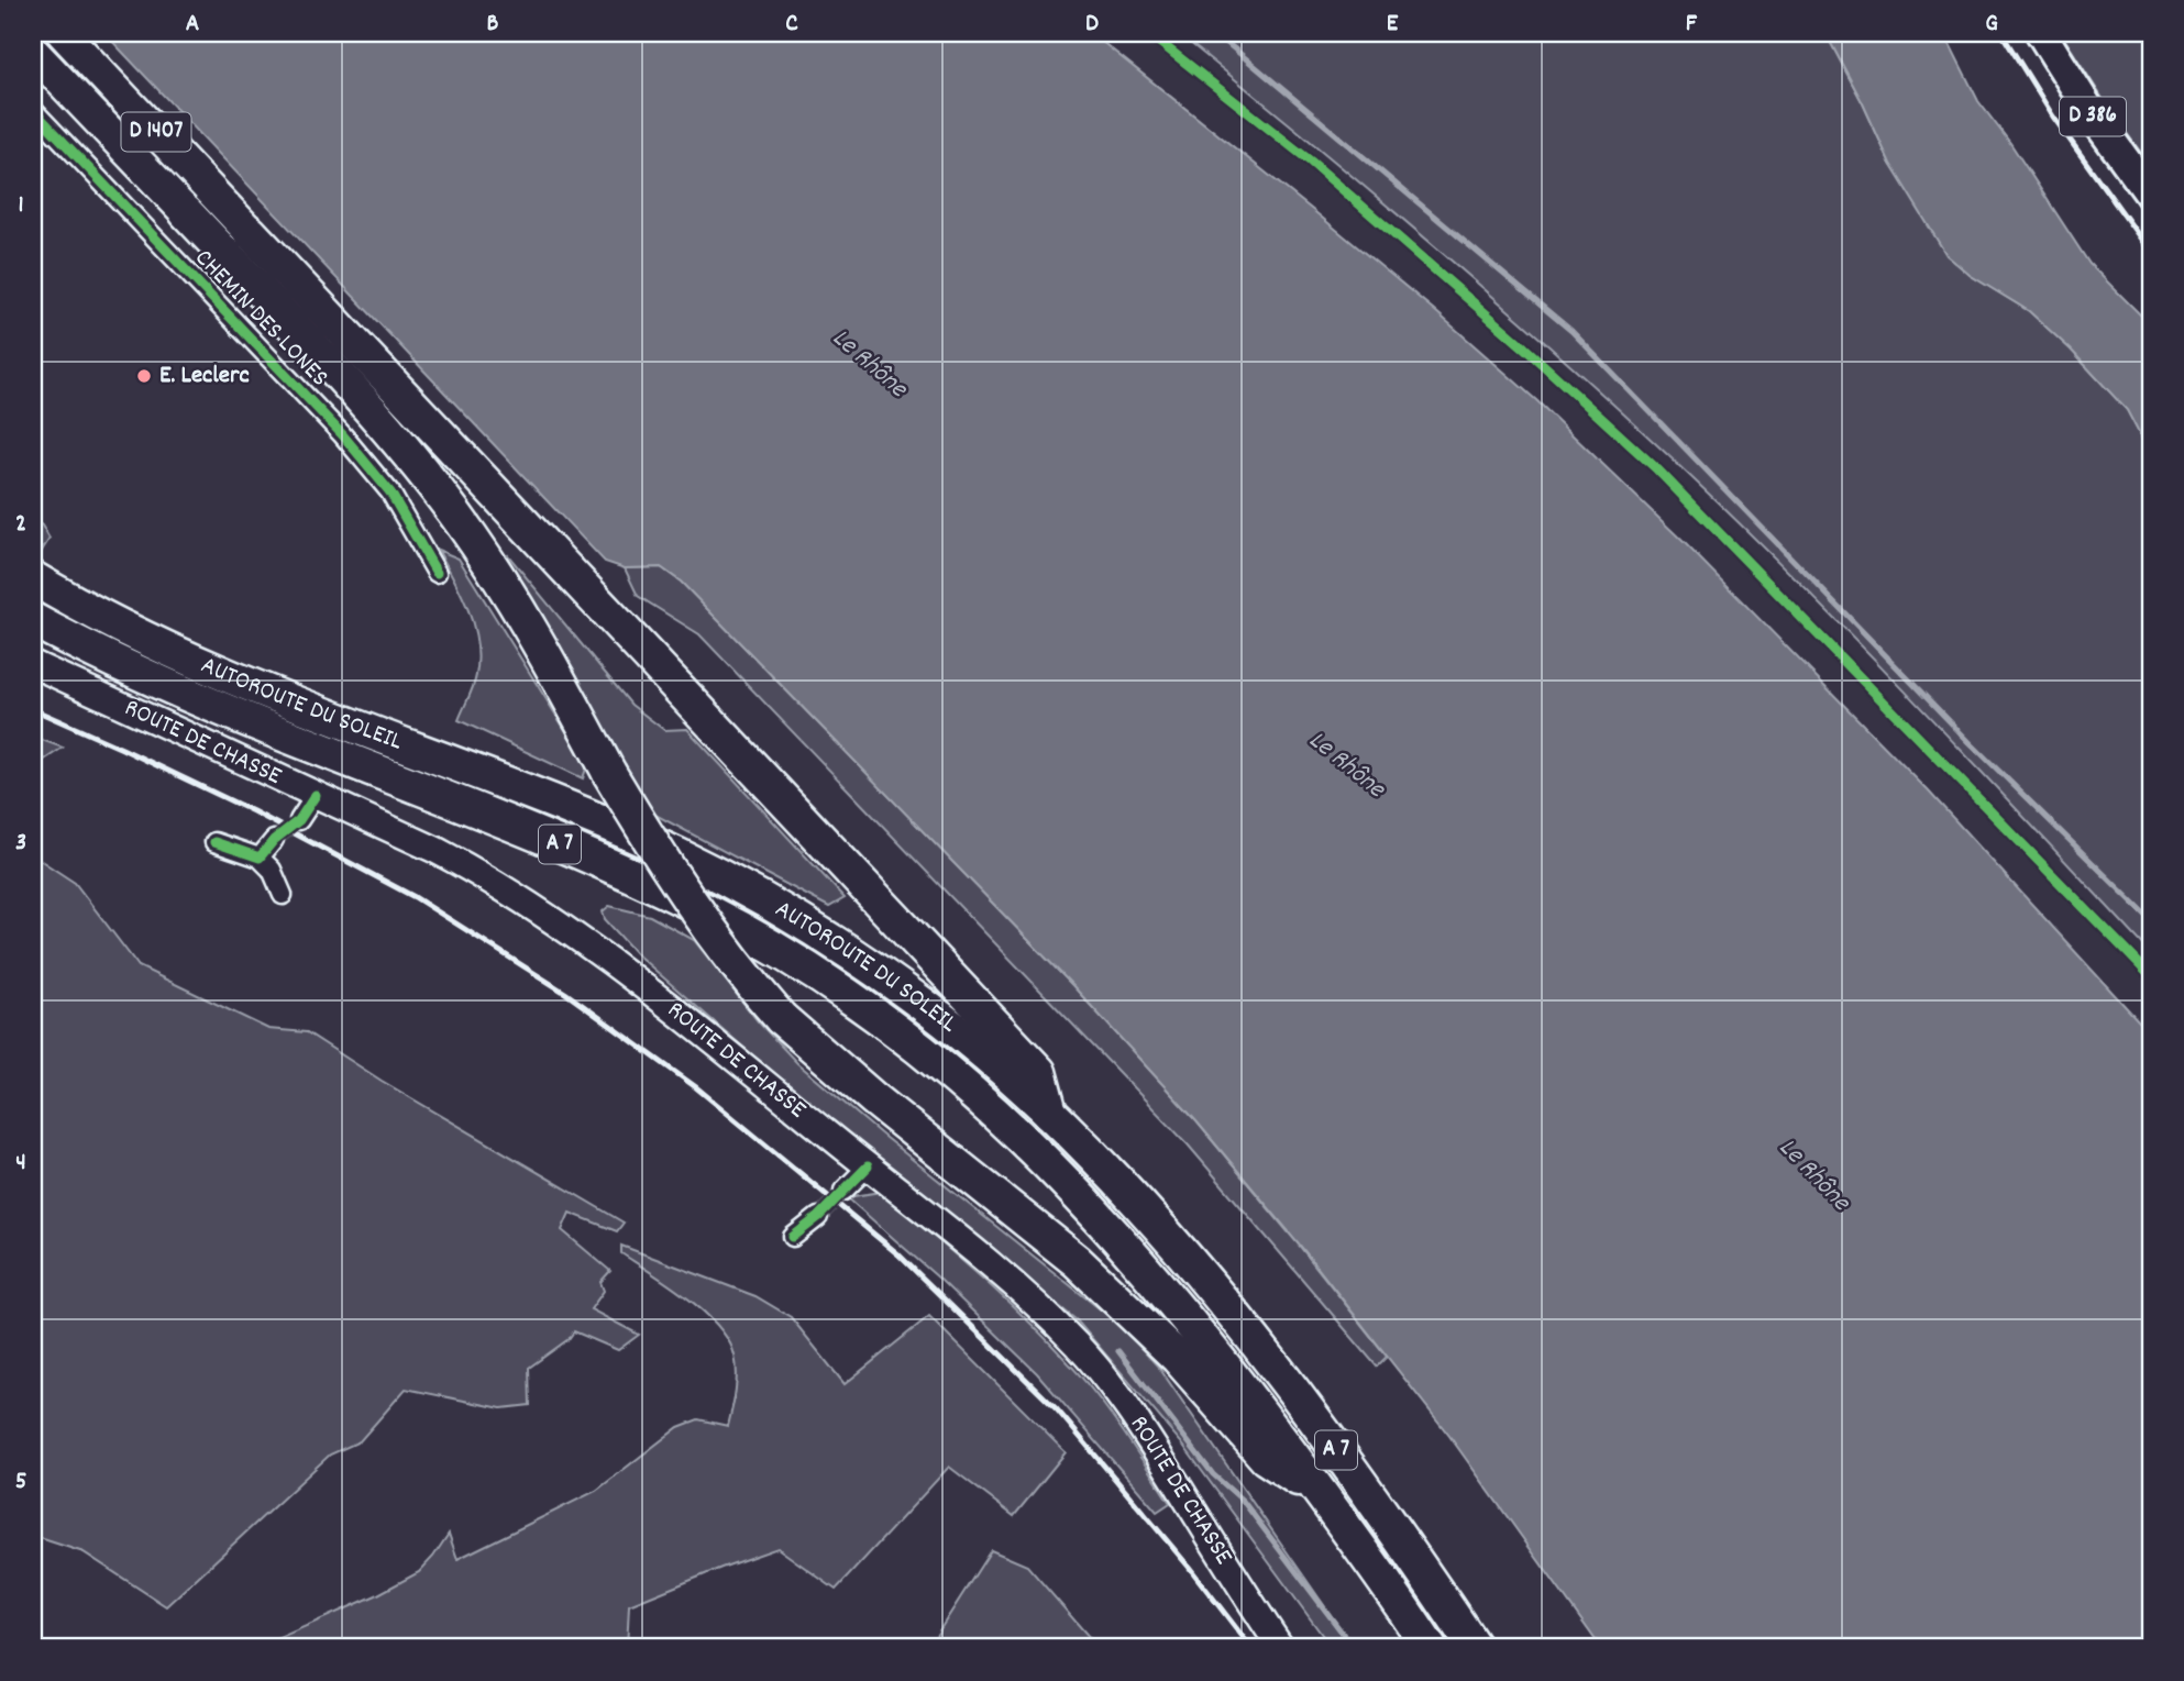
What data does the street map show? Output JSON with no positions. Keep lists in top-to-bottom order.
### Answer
{
  "streets": {
    "highway": ["D 1407", "AUTOROUTE DU SOLEIL", "A 7"],
    "main road": ["D 386", "ROUTE DE CHASSE"],
    "street": ["CHEMIN DES LONES"]
  },
  "water": ["Le Rhône"],
  "places": ["E. Leclerc"],
  "grid": {
    "columns": [
      "A",
      "B",
      "C",
      "D",
      "E",
      "F",
      "G"
    ],
    "rows": [
      "1",
      "2",
      "3",
      "4",
      "5"
    ]
  }
}
